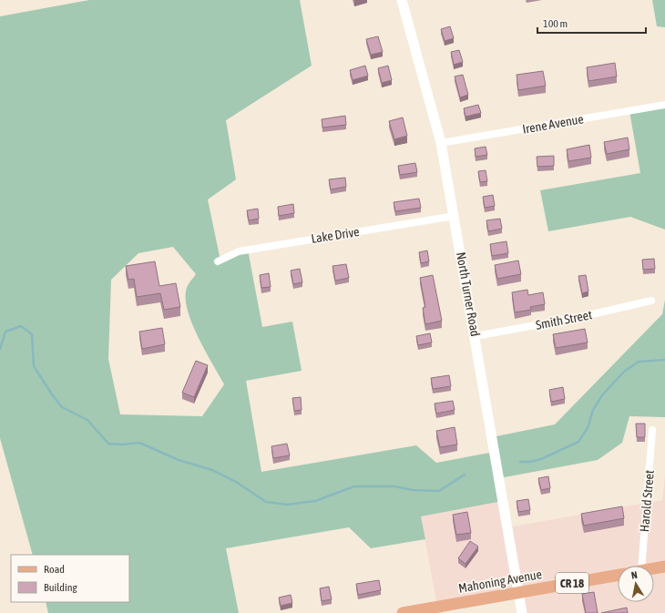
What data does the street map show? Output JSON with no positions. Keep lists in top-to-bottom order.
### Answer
{
  "streets": {
    "main road": ["Mahoning Avenue", "CR 18"],
    "street": [
      "Irene Avenue",
      "Lake Drive",
      "North Turner Road",
      "Smith Street",
      "Harold Street"
    ]
  },
  "crossings": [
    ["Irene Avenue", "North Turner Road"],
    ["Lake Drive", "North Turner Road"],
    ["North Turner Road", "Smith Street"],
    ["North Turner Road", "Mahoning Avenue"]
  ],
  "legend": ["Road", "Building"],
  "scale_bar": "100 m",
  "north": "top"
}
